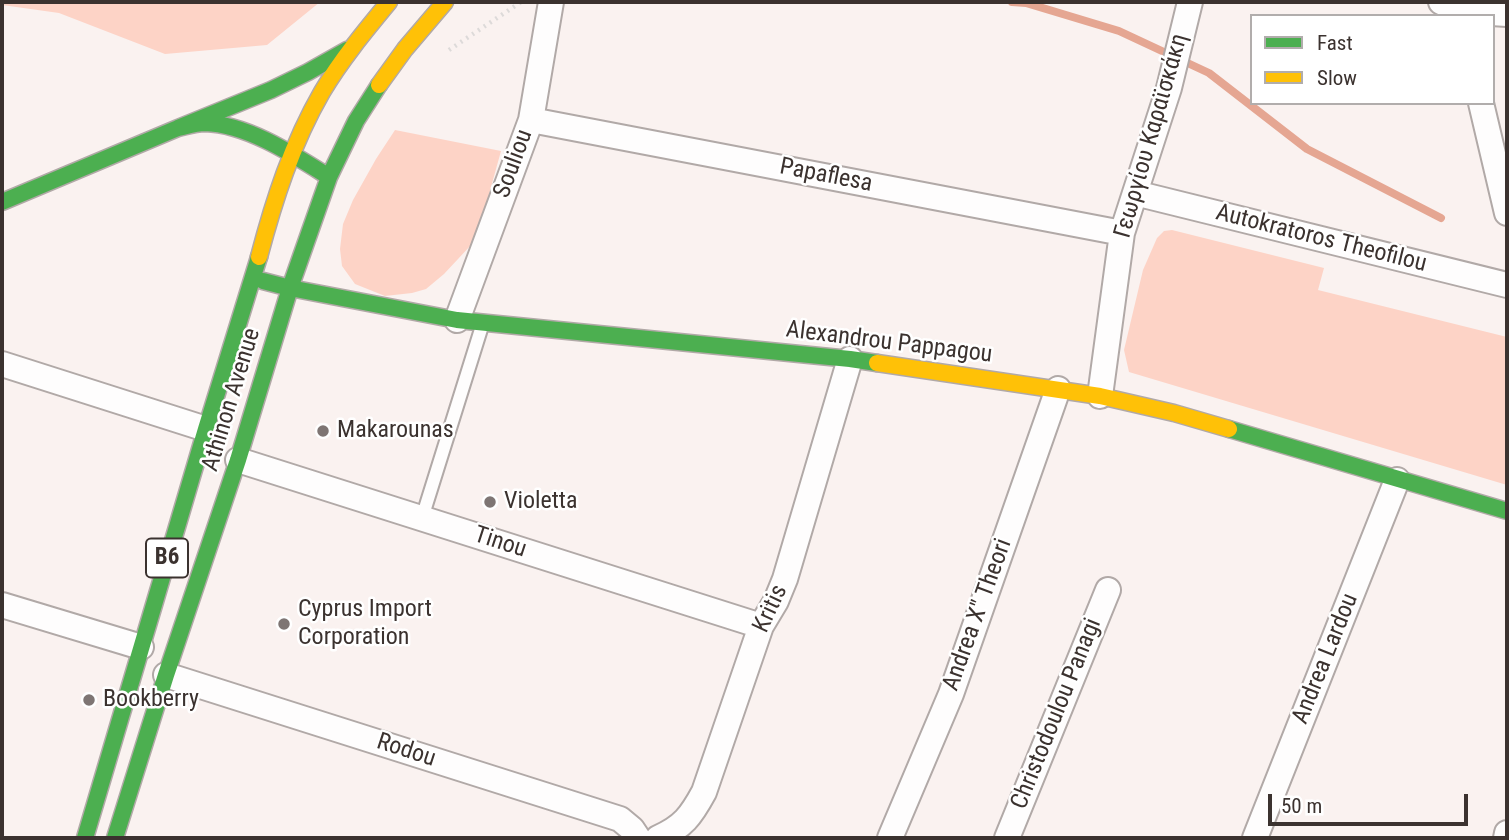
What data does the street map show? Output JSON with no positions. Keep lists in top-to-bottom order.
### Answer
{
  "streets": {
    "main road": ["Alexandrou Pappagou", "Athinon Avenue", "B6"],
    "street": [
      "Γεωργίου Καραϊσκάκη",
      "Souliou",
      "Papaflesa",
      "Autokratoros Theofilou",
      "Tinou",
      "Kritis",
      "Andrea X\" Theori",
      "Andrea Lardou",
      "Christodoulou Panagi",
      "Rodou"
    ]
  },
  "crossings": [
    ["Γεωργίου Καραϊσκάκη", "Papaflesa"],
    ["Γεωργίου Καραϊσκάκη", "Autokratoros Theofilou"],
    ["Γεωργίου Καραϊσκάκη", "Alexandrou Pappagou"],
    ["Souliou", "Papaflesa"],
    ["Souliou", "Alexandrou Pappagou"],
    ["Alexandrou Pappagou", "Athinon Avenue"],
    ["Alexandrou Pappagou", "Kritis"],
    ["Alexandrou Pappagou", "Andrea X\" Theori"],
    ["Alexandrou Pappagou", "Andrea Lardou"],
    ["Athinon Avenue", "Tinou"],
    ["Athinon Avenue", "Rodou"],
    ["Tinou", "Kritis"]
  ],
  "places": [
    "Makarounas",
    "Violetta",
    "Cyprus Import Corporation",
    "Bookberry"
  ],
  "legend": ["Fast", "Slow"],
  "scale_bar": "50 m"
}
